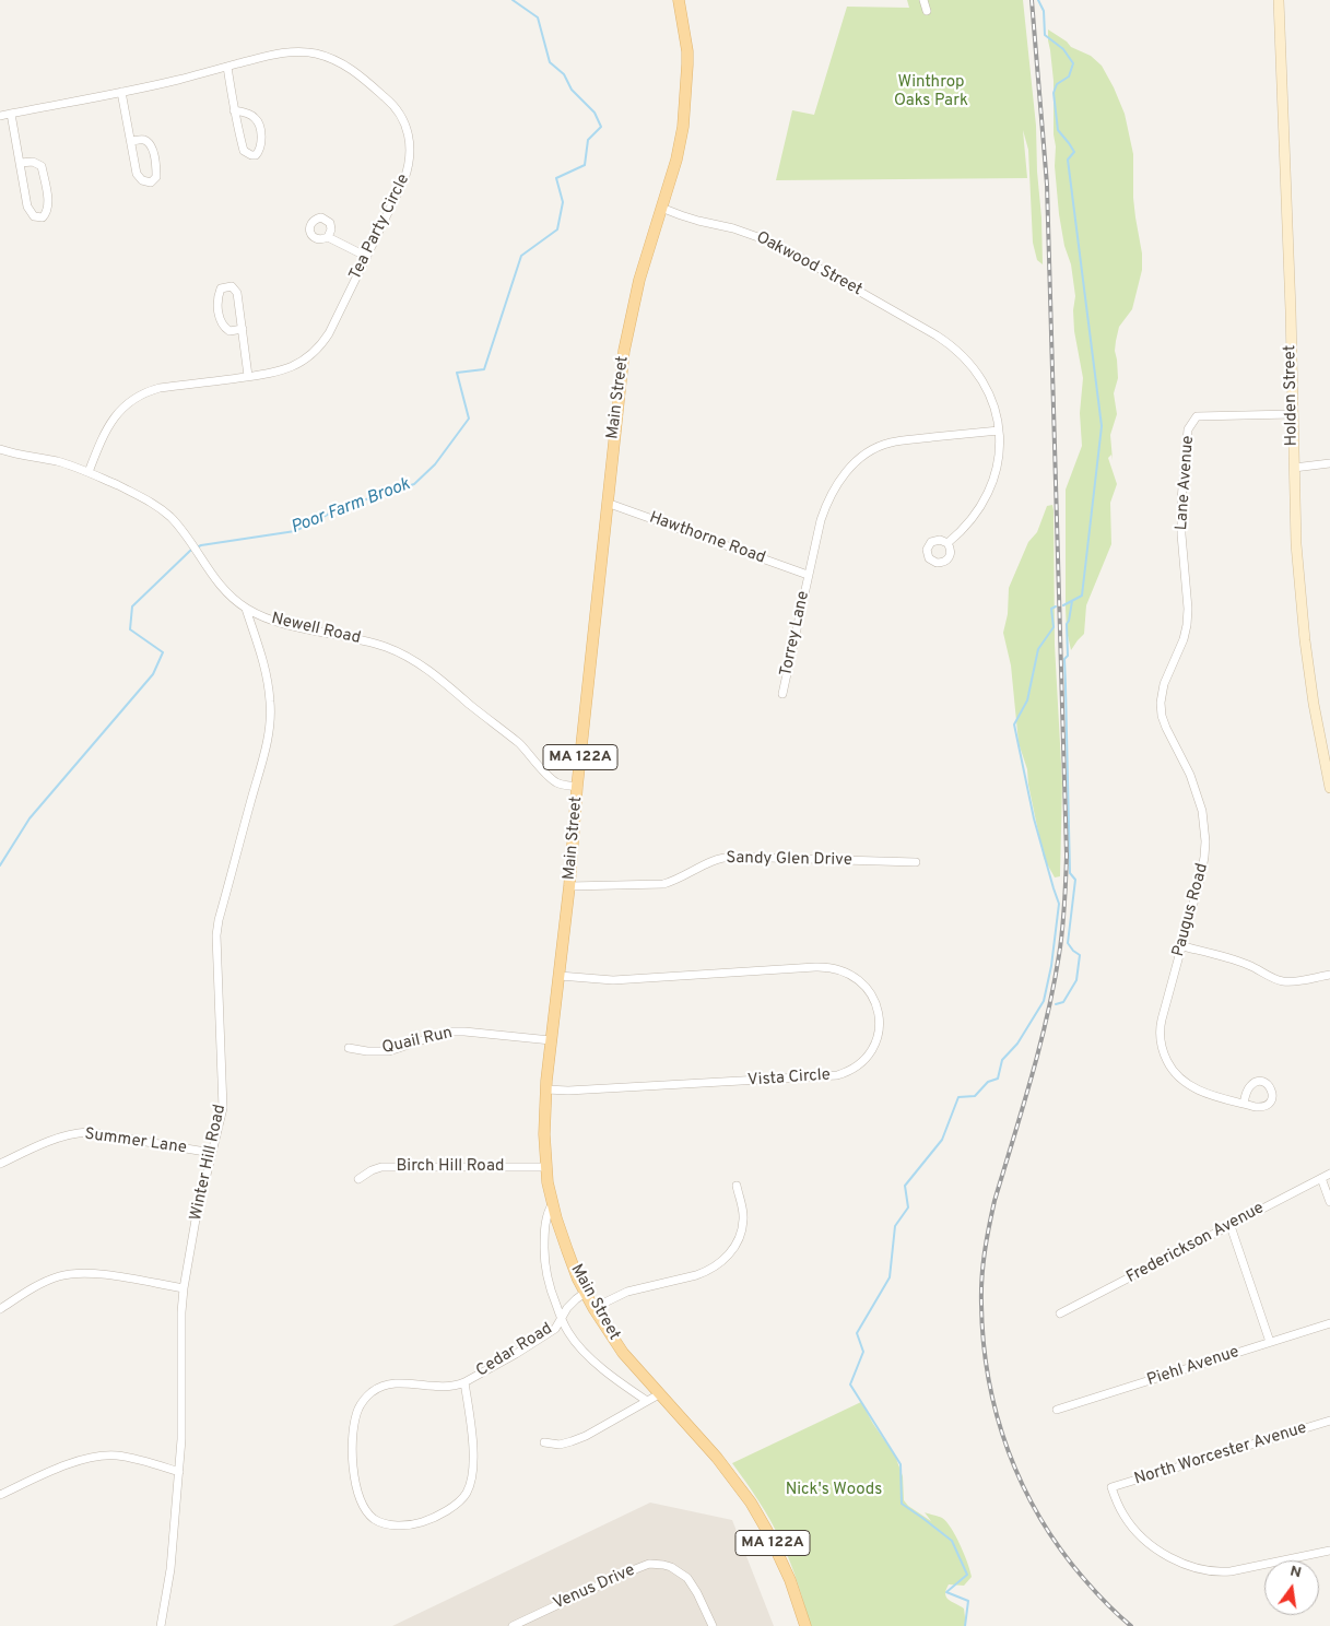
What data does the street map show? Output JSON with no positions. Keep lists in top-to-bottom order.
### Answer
{
  "streets": {
    "main road": ["Holden Street", "Main Street", "MA 122A"],
    "street": [
      "Tea Party Circle",
      "Oakwood Street",
      "Lane Avenue",
      "Hawthorne Road",
      "Newell Road",
      "Torrey Lane",
      "Sandy Glen Drive",
      "Paugus Road",
      "Quail Run",
      "Vista Circle",
      "Summer Lane",
      "Winter Hill Road",
      "Birch Hill Road",
      "Frederickson Avenue",
      "Cedar Road",
      "Piehl Avenue",
      "North Worcester Avenue",
      "Venus Drive"
    ]
  },
  "crossings": [
    ["Tea Party Circle", "Newell Road"],
    ["Oakwood Street", "Main Street"],
    ["Oakwood Street", "Torrey Lane"],
    ["Holden Street", "Lane Avenue"],
    ["Main Street", "Hawthorne Road"],
    ["Main Street", "Newell Road"],
    ["Main Street", "Sandy Glen Drive"],
    ["Main Street", "Quail Run"],
    ["Main Street", "Vista Circle"],
    ["Main Street", "Birch Hill Road"],
    ["Main Street", "Cedar Road"],
    ["Lane Avenue", "Paugus Road"],
    ["Hawthorne Road", "Torrey Lane"],
    ["Newell Road", "Winter Hill Road"],
    ["Summer Lane", "Winter Hill Road"]
  ],
  "water": ["Poor Farm Brook"],
  "parks": ["Winthrop Oaks Park", "Nick's Woods"],
  "north": "top"
}
